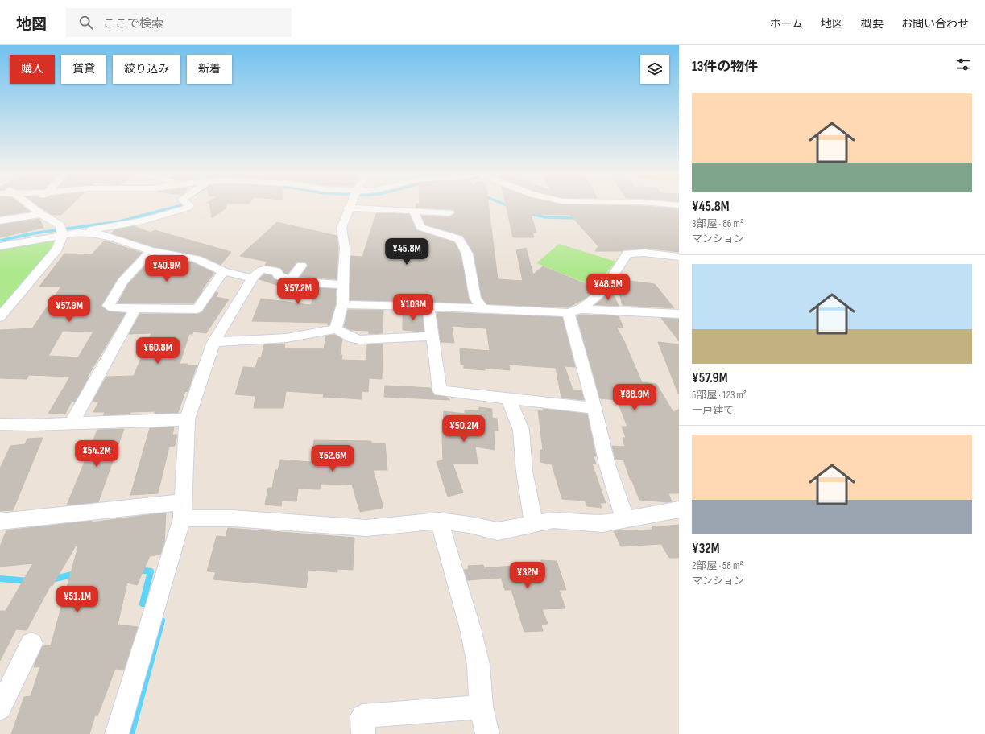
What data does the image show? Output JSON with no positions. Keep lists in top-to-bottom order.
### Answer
{
  "page": {
    "header": "地図",
    "search": "ここで検索",
    "nav": [
      "ホーム",
      "地図",
      "概要",
      "お問い合わせ"
    ],
    "heading": "13件の物件",
    "chip": [
      "購入",
      "賃貸",
      "絞り込み",
      "新着"
    ],
    "list": [
      {
        "name": "¥45.8M",
        "note": "3部屋 · 86 m² · マンション"
      },
      {
        "name": "¥57.9M",
        "note": "5部屋 · 123 m² · 一戸建て"
      },
      {
        "name": "¥32M",
        "note": "2部屋 · 58 m² · マンション"
      }
    ],
    "price": [
      "¥45.8M",
      "¥40.9M",
      "¥48.5M",
      "¥57.2M",
      "¥103M",
      "¥57.9M",
      "¥60.8M",
      "¥88.9M",
      "¥50.2M",
      "¥54.2M",
      "¥52.6M",
      "¥32M",
      "¥51.1M"
    ]
  }
}
